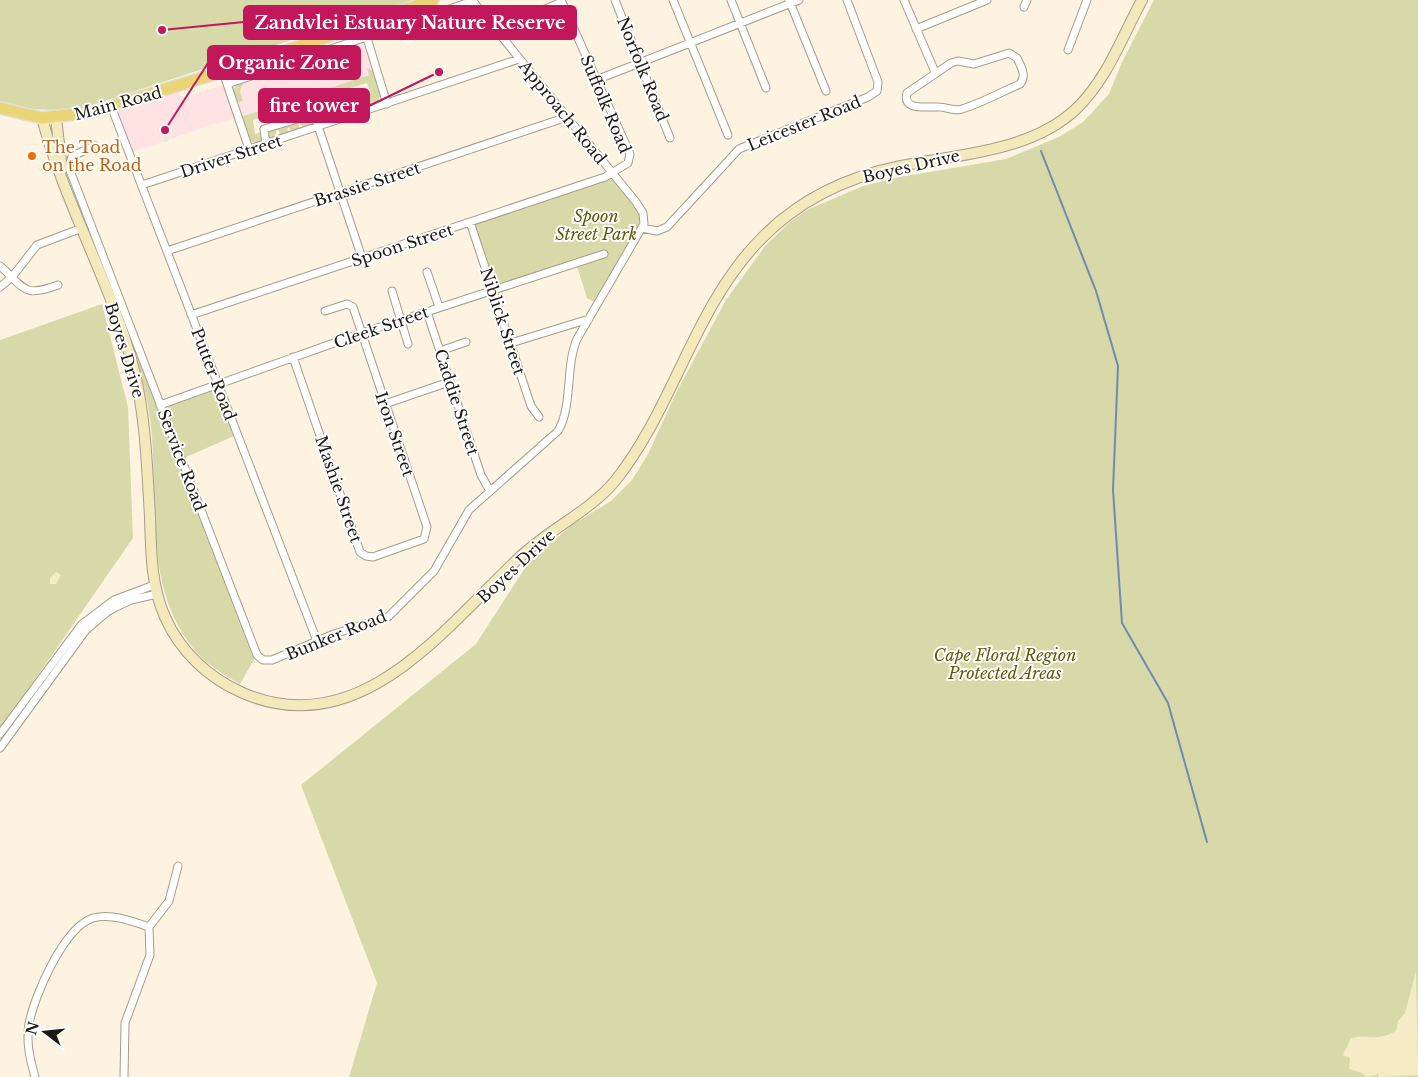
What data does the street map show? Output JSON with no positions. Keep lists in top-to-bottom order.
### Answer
{
  "streets": {
    "main road": ["Main Road", "Boyes Drive"],
    "street": [
      "Norfolk Road",
      "Suffolk Road",
      "Approach Road",
      "Leicester Road",
      "Driver Street",
      "Brassie Street",
      "Spoon Street",
      "Niblick Street",
      "Cleek Street",
      "Putter Road",
      "Caddie Street",
      "Iron Street",
      "Service Road",
      "Mashie Street",
      "Bunker Road"
    ]
  },
  "crossings": [
    ["Main Road", "Boyes Drive"],
    ["Main Road", "Putter Road"],
    ["Suffolk Road", "Approach Road"],
    ["Suffolk Road", "Spoon Street"],
    ["Approach Road", "Leicester Road"],
    ["Approach Road", "Driver Street"],
    ["Approach Road", "Brassie Street"],
    ["Approach Road", "Spoon Street"],
    ["Approach Road", "Bunker Road"],
    ["Leicester Road", "Bunker Road"],
    ["Driver Street", "Putter Road"],
    ["Boyes Drive", "Service Road"],
    ["Brassie Street", "Putter Road"],
    ["Spoon Street", "Niblick Street"],
    ["Spoon Street", "Putter Road"],
    ["Niblick Street", "Cleek Street"],
    ["Cleek Street", "Putter Road"],
    ["Cleek Street", "Caddie Street"],
    ["Cleek Street", "Iron Street"],
    ["Cleek Street", "Service Road"],
    ["Cleek Street", "Mashie Street"],
    ["Putter Road", "Bunker Road"],
    ["Caddie Street", "Bunker Road"],
    ["Iron Street", "Mashie Street"],
    ["Service Road", "Bunker Road"]
  ],
  "parks": ["Spoon Street Park", "Cape Floral Region Protected Areas"],
  "places": [
    "Zandvlei Estuary Nature Reserve",
    "fire tower",
    "Organic Zone",
    "The Toad on the Road"
  ],
  "north": "left"
}
